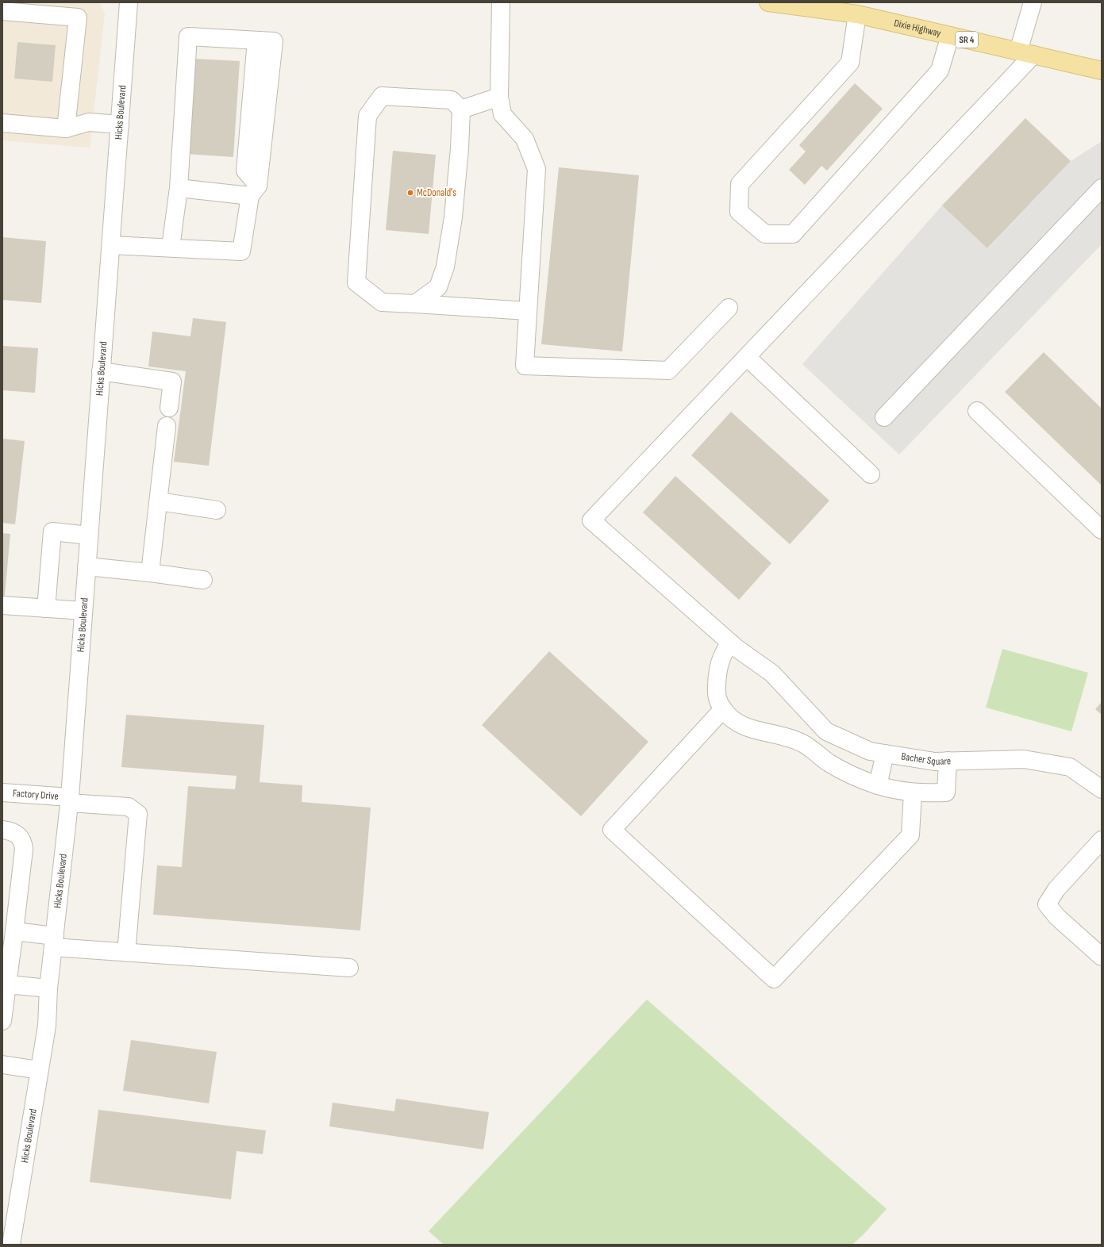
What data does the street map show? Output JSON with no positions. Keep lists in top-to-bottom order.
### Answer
{
  "streets": {
    "main road": ["Dixie Highway", "SR 4"],
    "street": ["Hicks Boulevard", "Bacher Square", "Factory Drive"]
  },
  "crossings": [
    ["Hicks Boulevard", "Factory Drive"]
  ],
  "places": ["McDonald's"]
}
